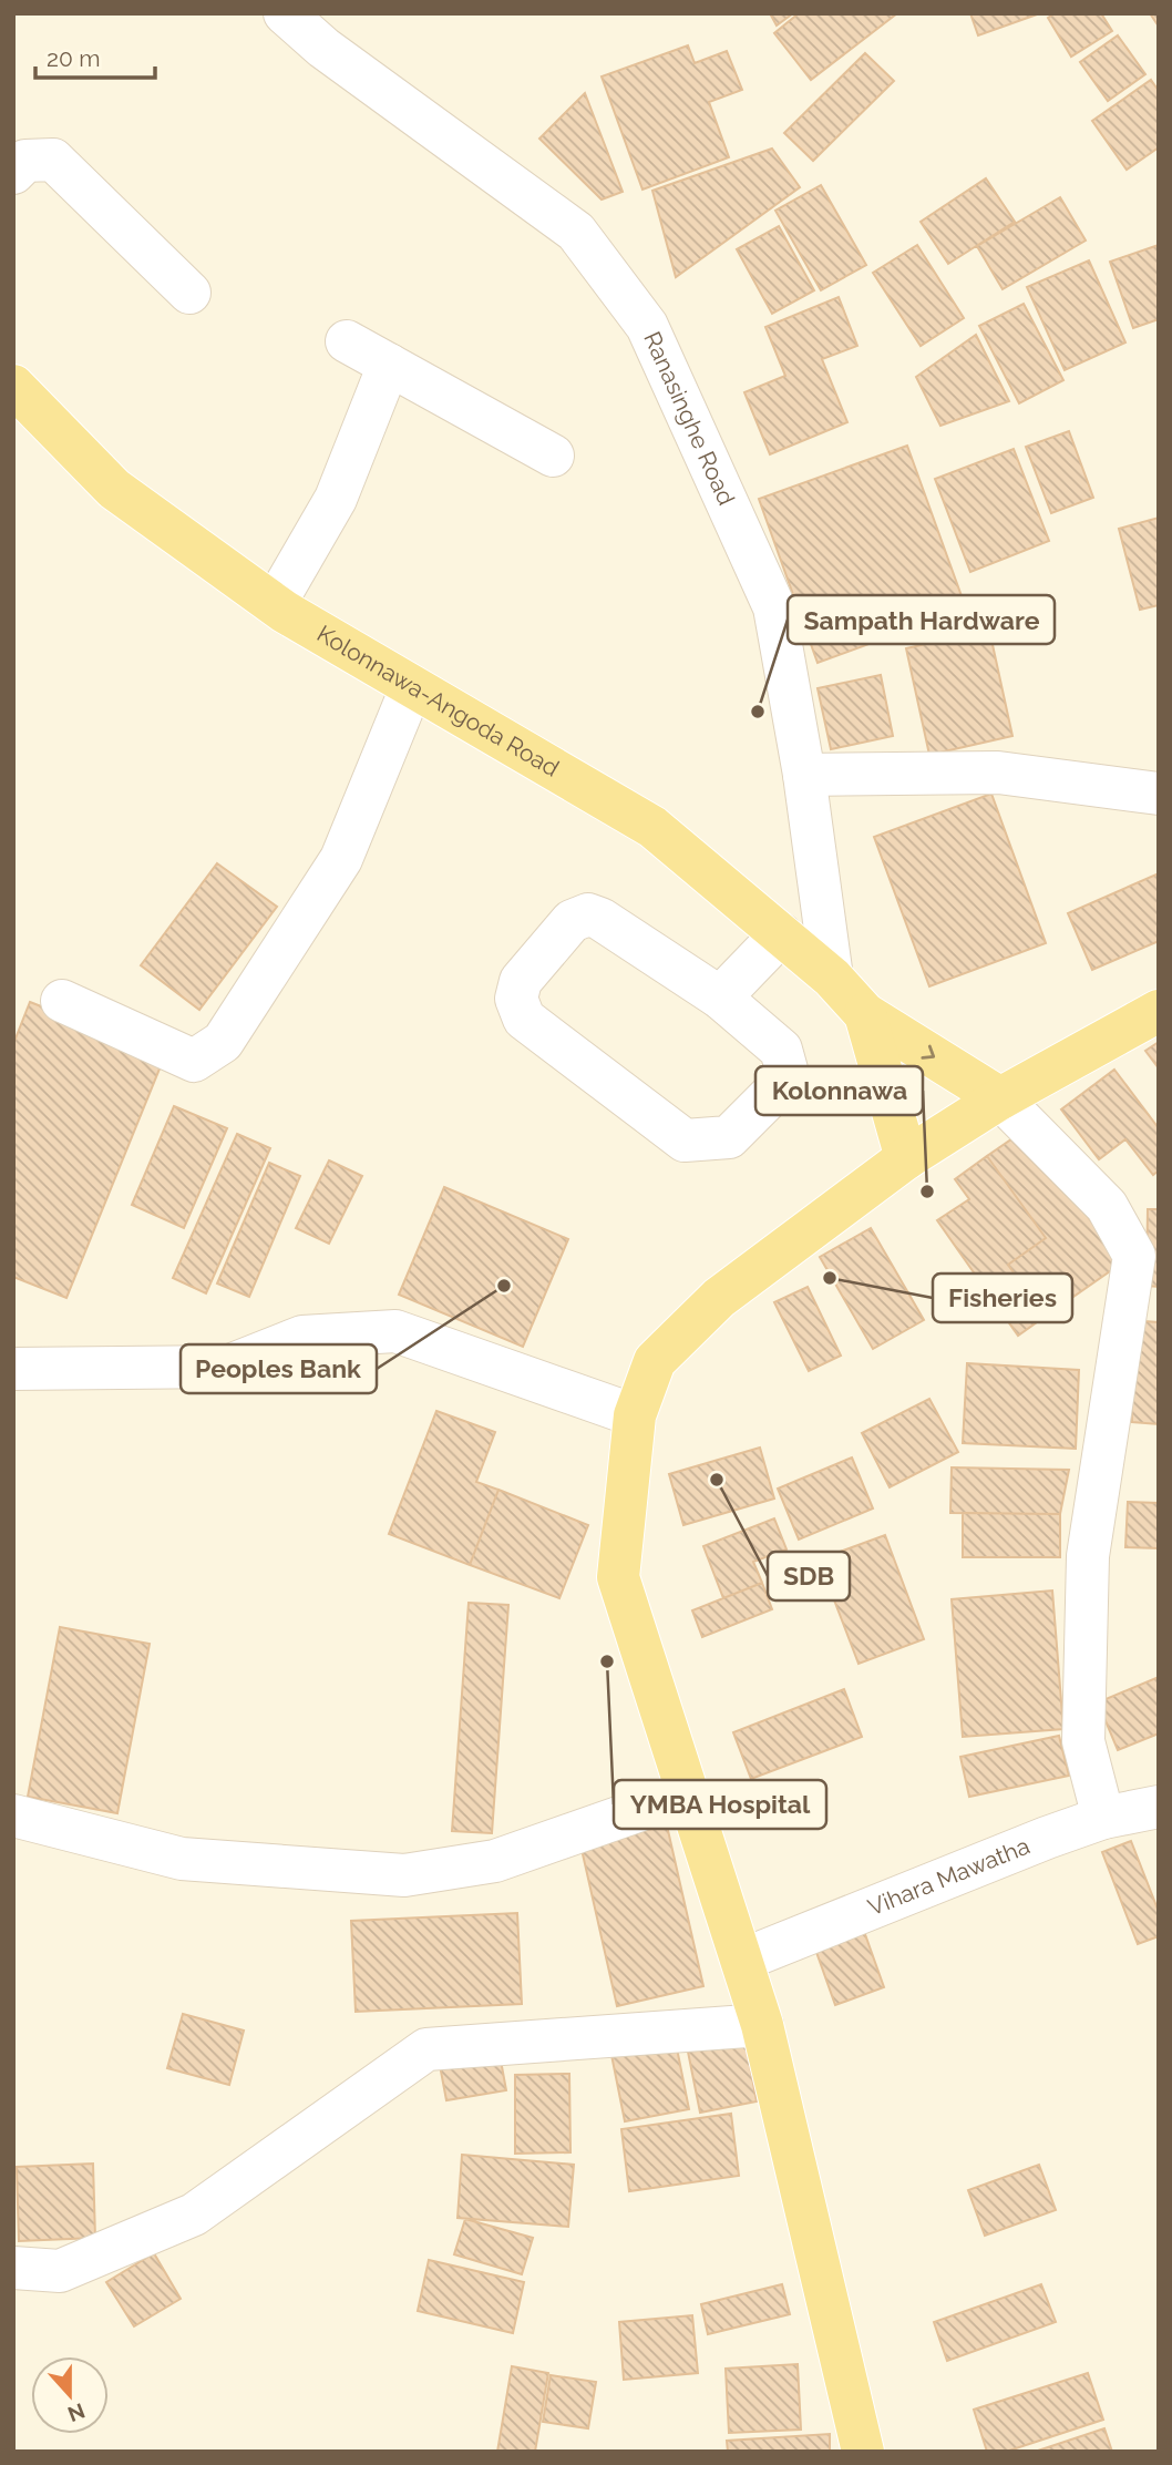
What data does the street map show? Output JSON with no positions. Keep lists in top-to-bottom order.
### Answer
{
  "streets": {
    "main road": ["Kolonnawa-Angoda Road"],
    "street": ["Ranasinghe Road", "Vihara Mawatha"]
  },
  "crossings": [
    ["Ranasinghe Road", "Kolonnawa-Angoda Road"]
  ],
  "places": [
    "Sampath Hardware",
    "Kolonnawa",
    "Fisheries",
    "Peoples Bank",
    "SDB",
    "YMBA Hospital"
  ],
  "scale_bar": "20 m",
  "north": "bottom"
}
